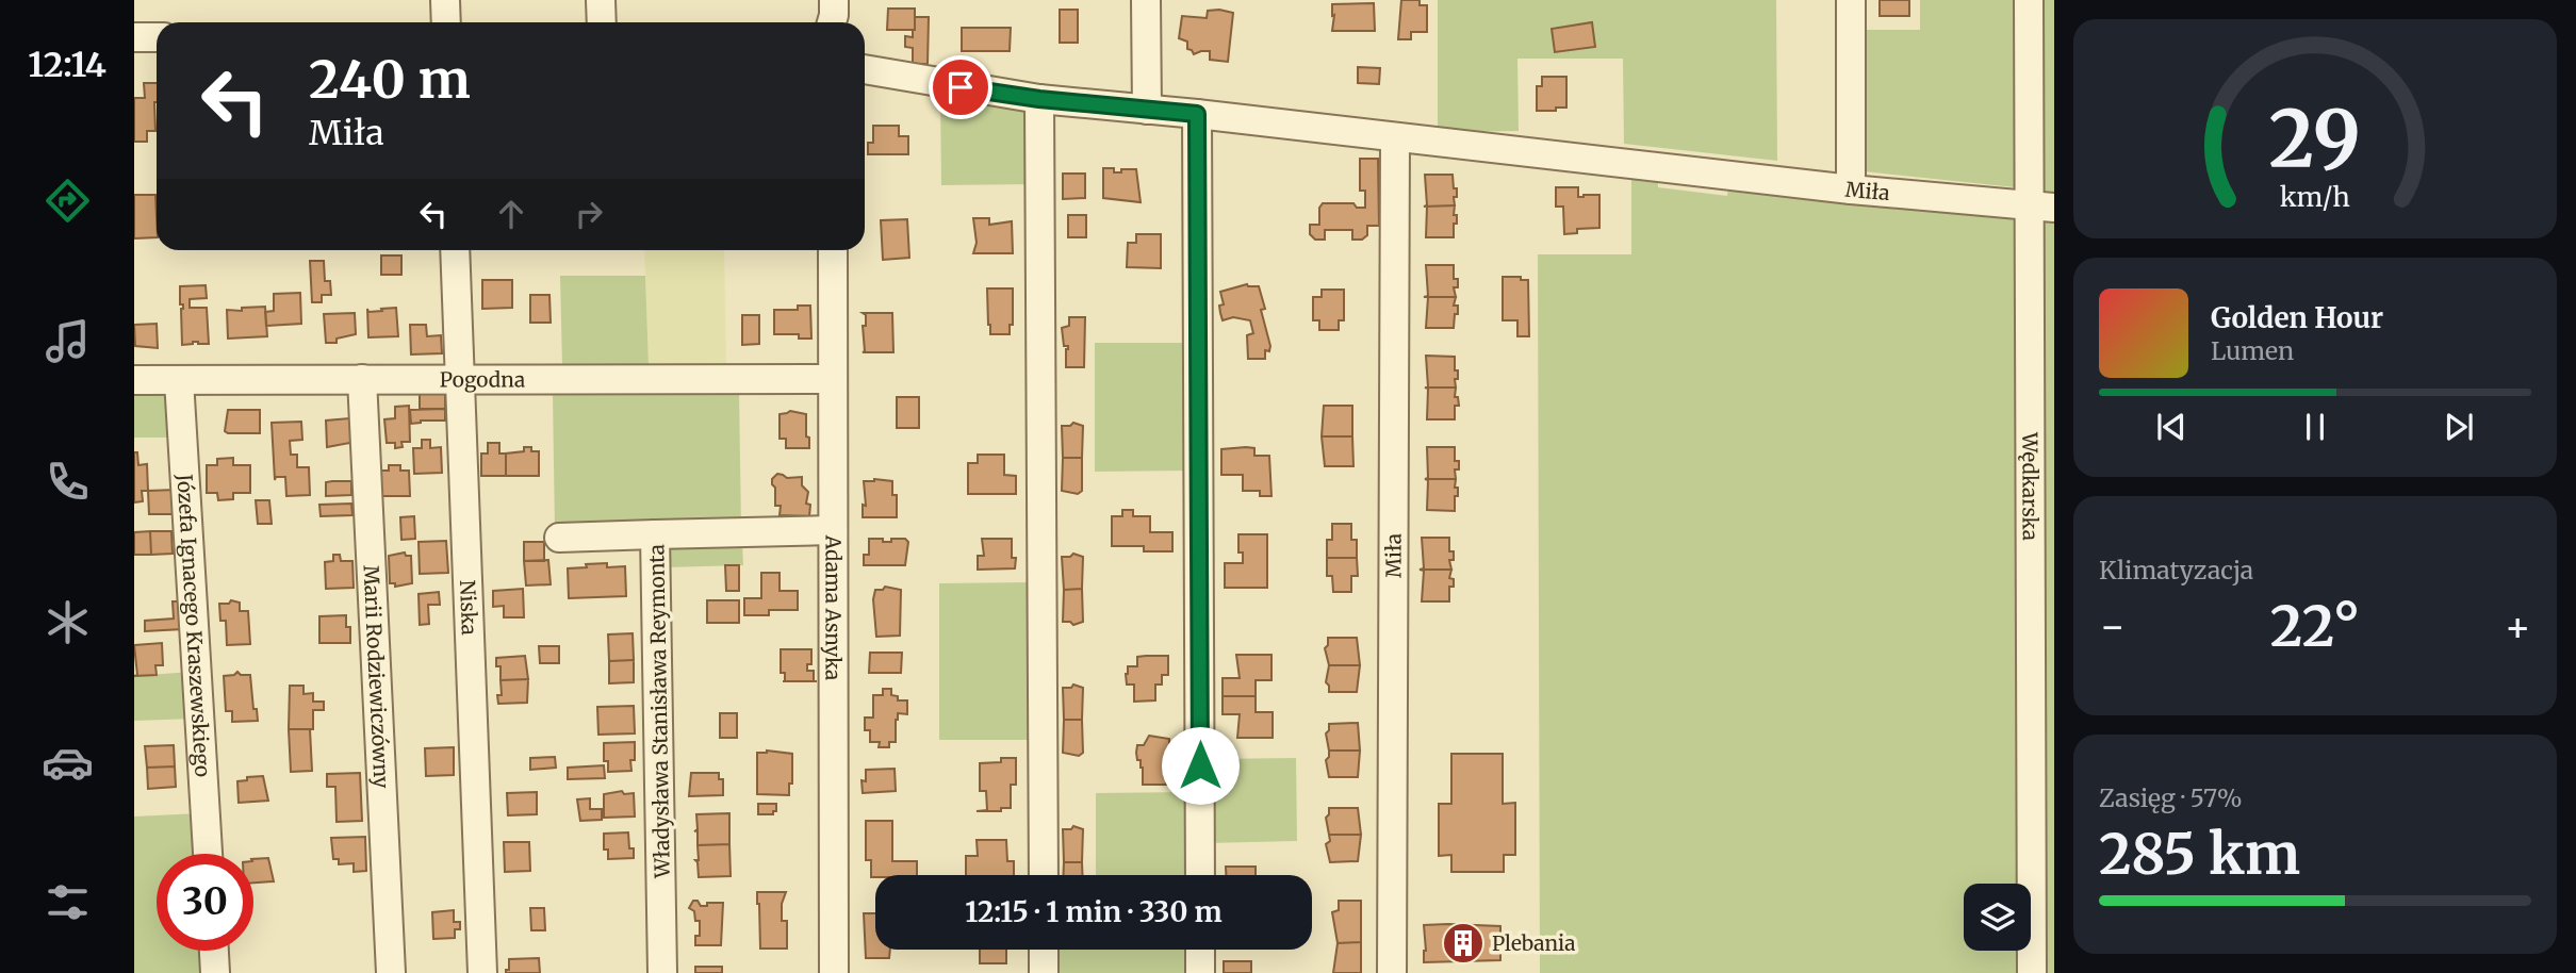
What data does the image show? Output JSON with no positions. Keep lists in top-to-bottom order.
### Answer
{
  "streets": {
    "street": [
      "Miła",
      "Pogodna",
      "Wędkarska",
      "Niska",
      "Adama Asnyka",
      "Józefa Ignacego Kraszewskiego",
      "Marii Rodziewiczówny",
      "Władysława Stanisława Reymonta"
    ]
  },
  "crossings": [
    ["Miła", "Wędkarska"],
    ["Pogodna", "Niska"],
    ["Pogodna", "Adama Asnyka"],
    ["Pogodna", "Józefa Ignacego Kraszewskiego"],
    ["Pogodna", "Marii Rodziewiczówny"],
    ["Adama Asnyka", "Władysława Stanisława Reymonta"]
  ],
  "places": {
    "building": ["Plebania"]
  },
  "page": {
    "tabs": "12:14",
    "turn": ["240 m", "Miła"],
    "song": ["Golden Hour", "Lumen"],
    "tile": [
      "Klimatyzacja",
      ["Zasięg · 57%", "285 km"]
    ],
    "heat": ["−", "22°", "+"],
    "limit": "30",
    "trip": "12:15 · 1 min · 330 m",
    "gauge": ["29", "km/h"]
  }
}
